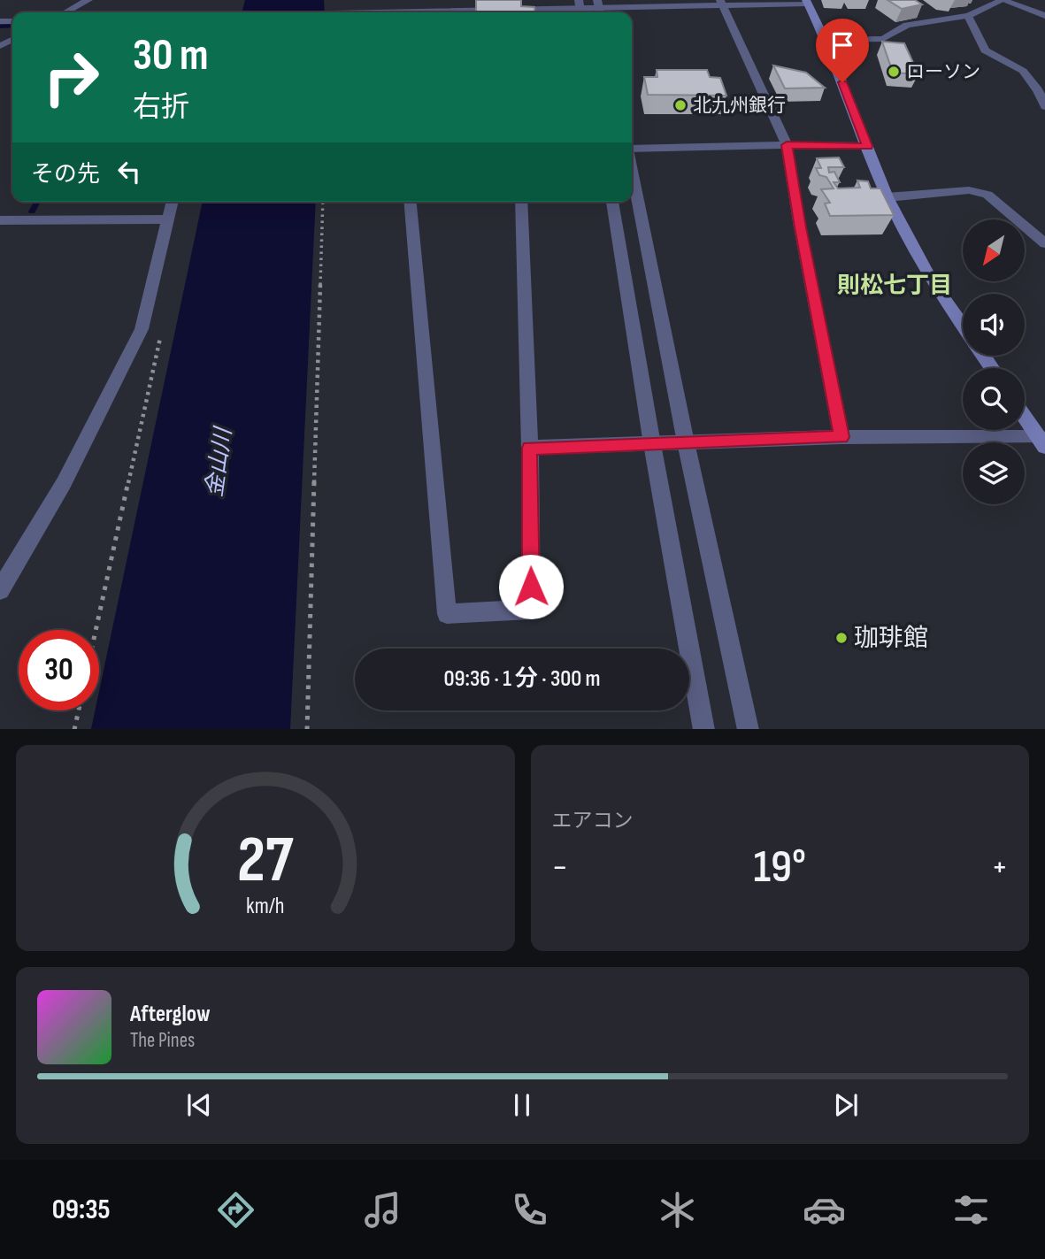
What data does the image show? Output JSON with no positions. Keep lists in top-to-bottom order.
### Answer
{
  "districts": ["則松七丁目"],
  "water": ["金山川"],
  "places": ["ローソン", "北九州銀行", "珈琲館"],
  "north": "bottom left",
  "page": {
    "turn": ["30 m", "右折"],
    "then": "その先",
    "limit": "30",
    "trip": "09:36 · 1 分 · 300 m",
    "tile": "エアコン",
    "heat": ["−", "19°", "+"],
    "song": ["Afterglow", "The Pines"],
    "tabs": "09:35",
    "gauge": ["27", "km/h"]
  }
}
